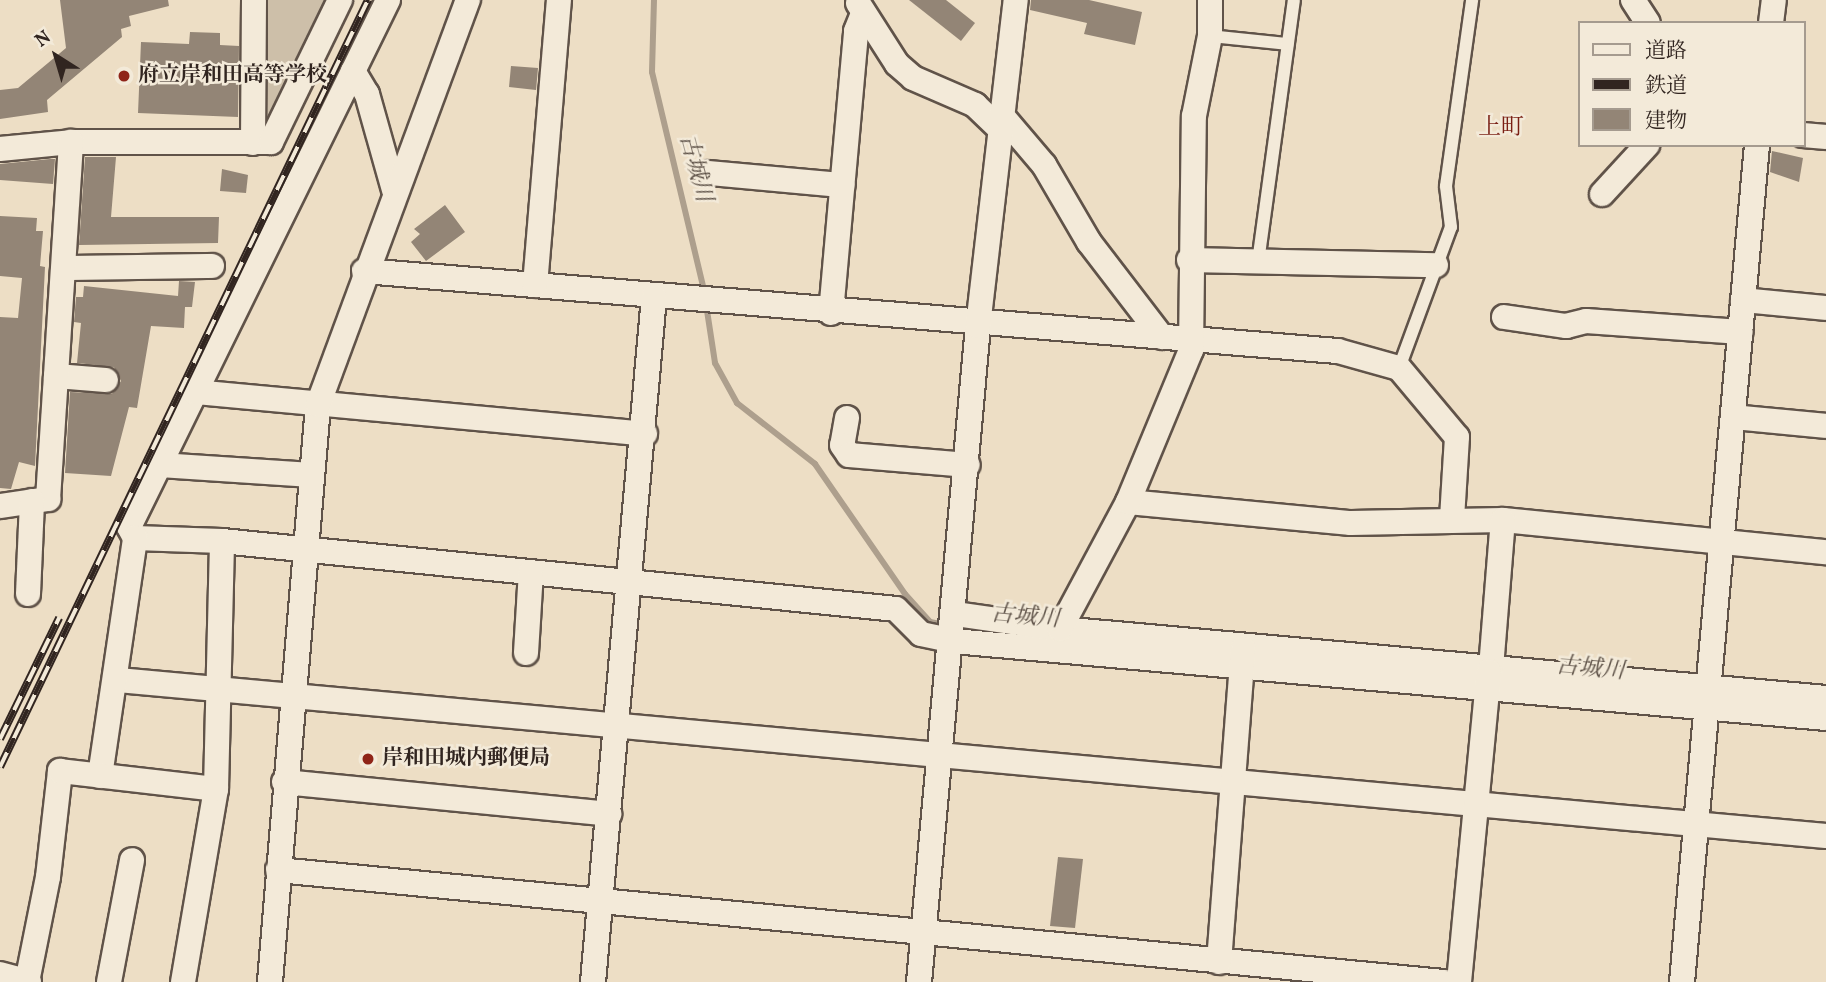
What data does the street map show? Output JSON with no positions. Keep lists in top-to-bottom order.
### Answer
{
  "districts": ["上町"],
  "water": ["古城川"],
  "places": ["府立岸和田高等学校", "岸和田城内郵便局"],
  "legend": ["道路", "鉄道", "建物"],
  "north": "top left"
}
